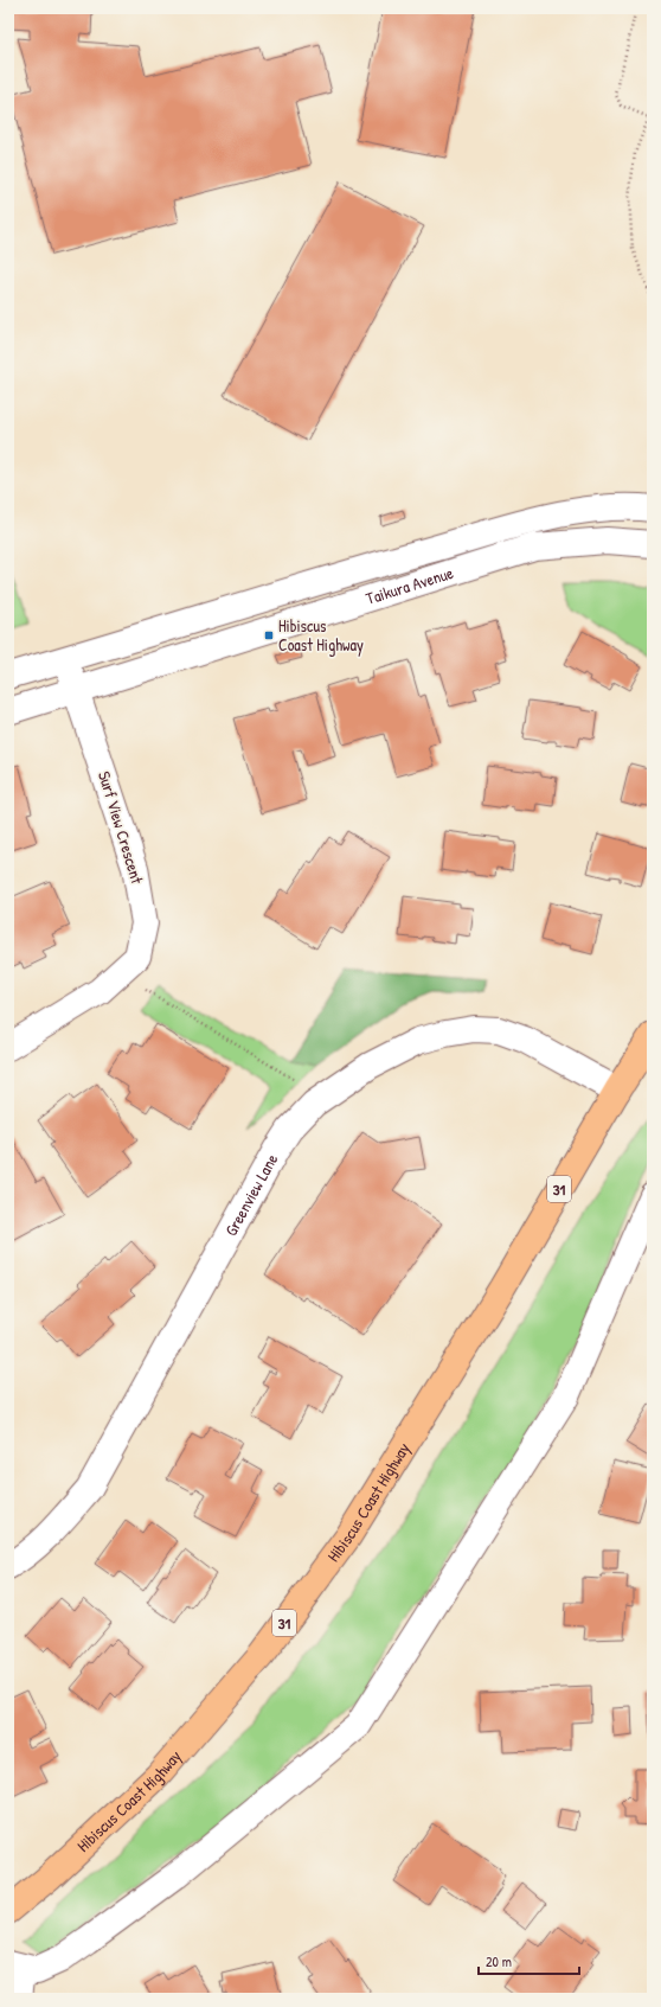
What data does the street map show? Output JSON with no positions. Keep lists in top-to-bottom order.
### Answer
{
  "streets": {
    "main road": ["31", "Hibiscus Coast Highway"],
    "street": ["Taikura Avenue", "Surf View Crescent", "Greenview Lane"]
  },
  "crossings": [
    ["Taikura Avenue", "Surf View Crescent"],
    ["Greenview Lane", "Hibiscus Coast Highway"]
  ],
  "places": {
    "transit": ["Hibiscus Coast Highway"]
  },
  "scale_bar": "20 m"
}
